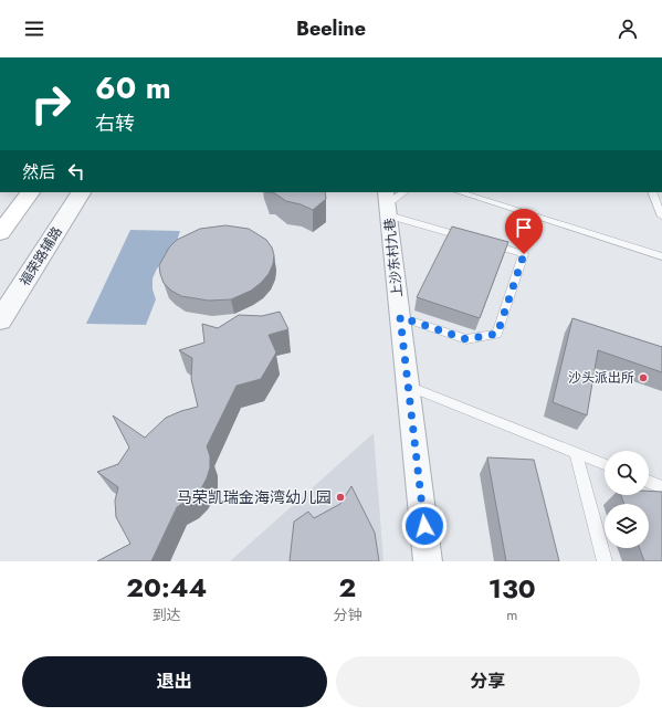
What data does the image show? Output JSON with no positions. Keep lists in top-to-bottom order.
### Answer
{
  "streets": {
    "street": ["福荣路辅路", "上沙东村九巷"]
  },
  "places": ["沙头派出所", "马荣凯瑞金海湾幼儿园"],
  "page": {
    "header": "Beeline",
    "turn": ["60 m", "右转"],
    "then": "然后",
    "eta": [
      "20:44",
      "到达",
      "2",
      "分钟",
      "130",
      "m"
    ],
    "buttons": ["退出", "分享"]
  }
}
